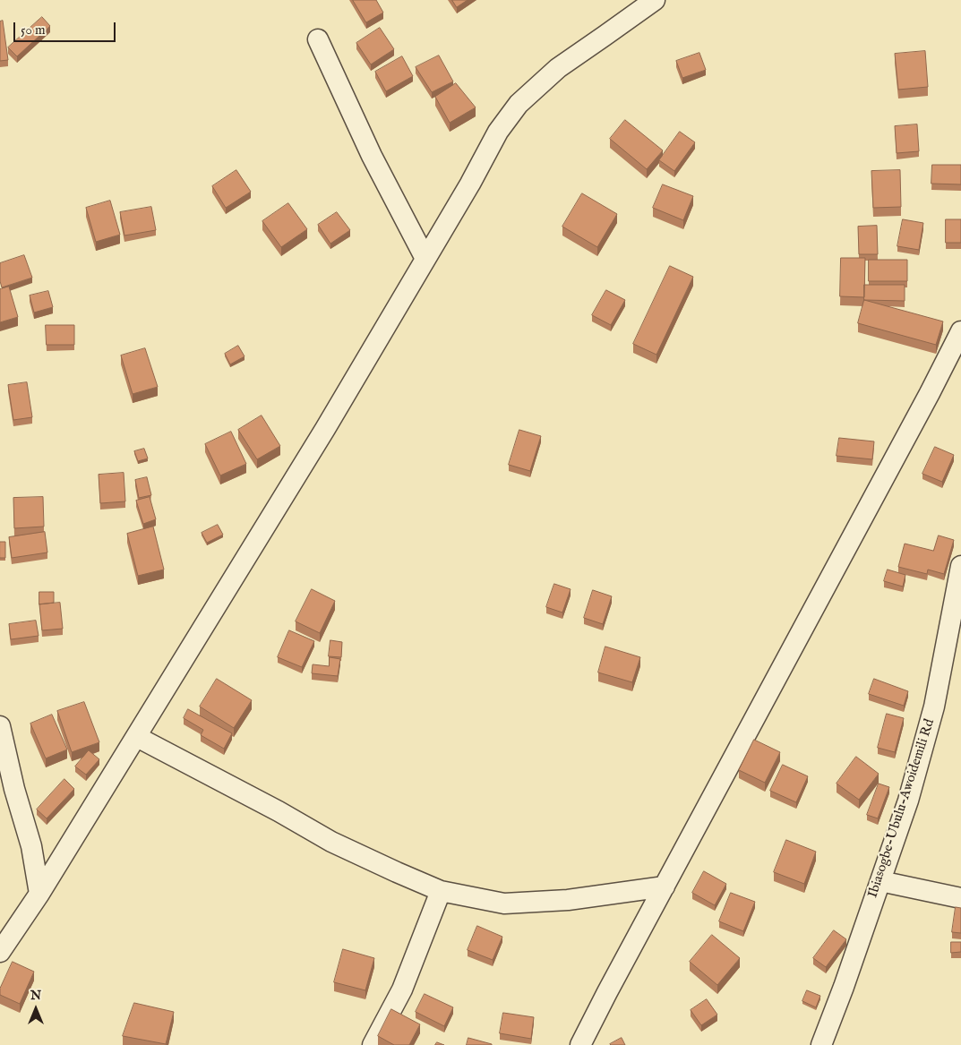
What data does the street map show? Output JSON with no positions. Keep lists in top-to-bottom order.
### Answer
{
  "streets": {
    "street": ["Ibiasogbe-Ubulu-Awoidemili Rd"]
  },
  "scale_bar": "50 m",
  "north": "top"
}
